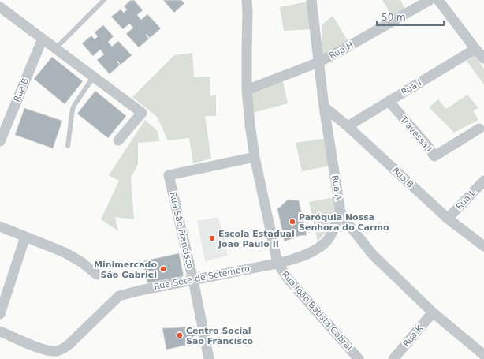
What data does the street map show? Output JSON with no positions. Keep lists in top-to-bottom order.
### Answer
{
  "streets": {
    "street": [
      "Rua H",
      "Rua I",
      "Rua B",
      "Travessa I",
      "Rua A",
      "Rua L",
      "Rua São Francisco",
      "Rua Sete de Setembro",
      "Rua João Batista Cabral",
      "Rua K"
    ]
  },
  "crossings": [
    ["Rua H", "Rua A"],
    ["Rua H", "Rua João Batista Cabral"],
    ["Rua I", "Rua B"],
    ["Rua I", "Travessa I"],
    ["Rua B", "Rua A"],
    ["Rua B", "Rua L"],
    ["Rua A", "Rua Sete de Setembro"],
    ["Rua A", "Rua K"],
    ["Rua São Francisco", "Rua Sete de Setembro"],
    ["Rua São Francisco", "Rua João Batista Cabral"],
    ["Rua Sete de Setembro", "Rua João Batista Cabral"]
  ],
  "places": [
    "Paróquia Nossa Senhora do Carmo",
    "Escola Estadual João Paulo II",
    "Minimercado São Gabriel",
    "Centro Social São Francisco"
  ],
  "scale_bar": "50 m"
}
